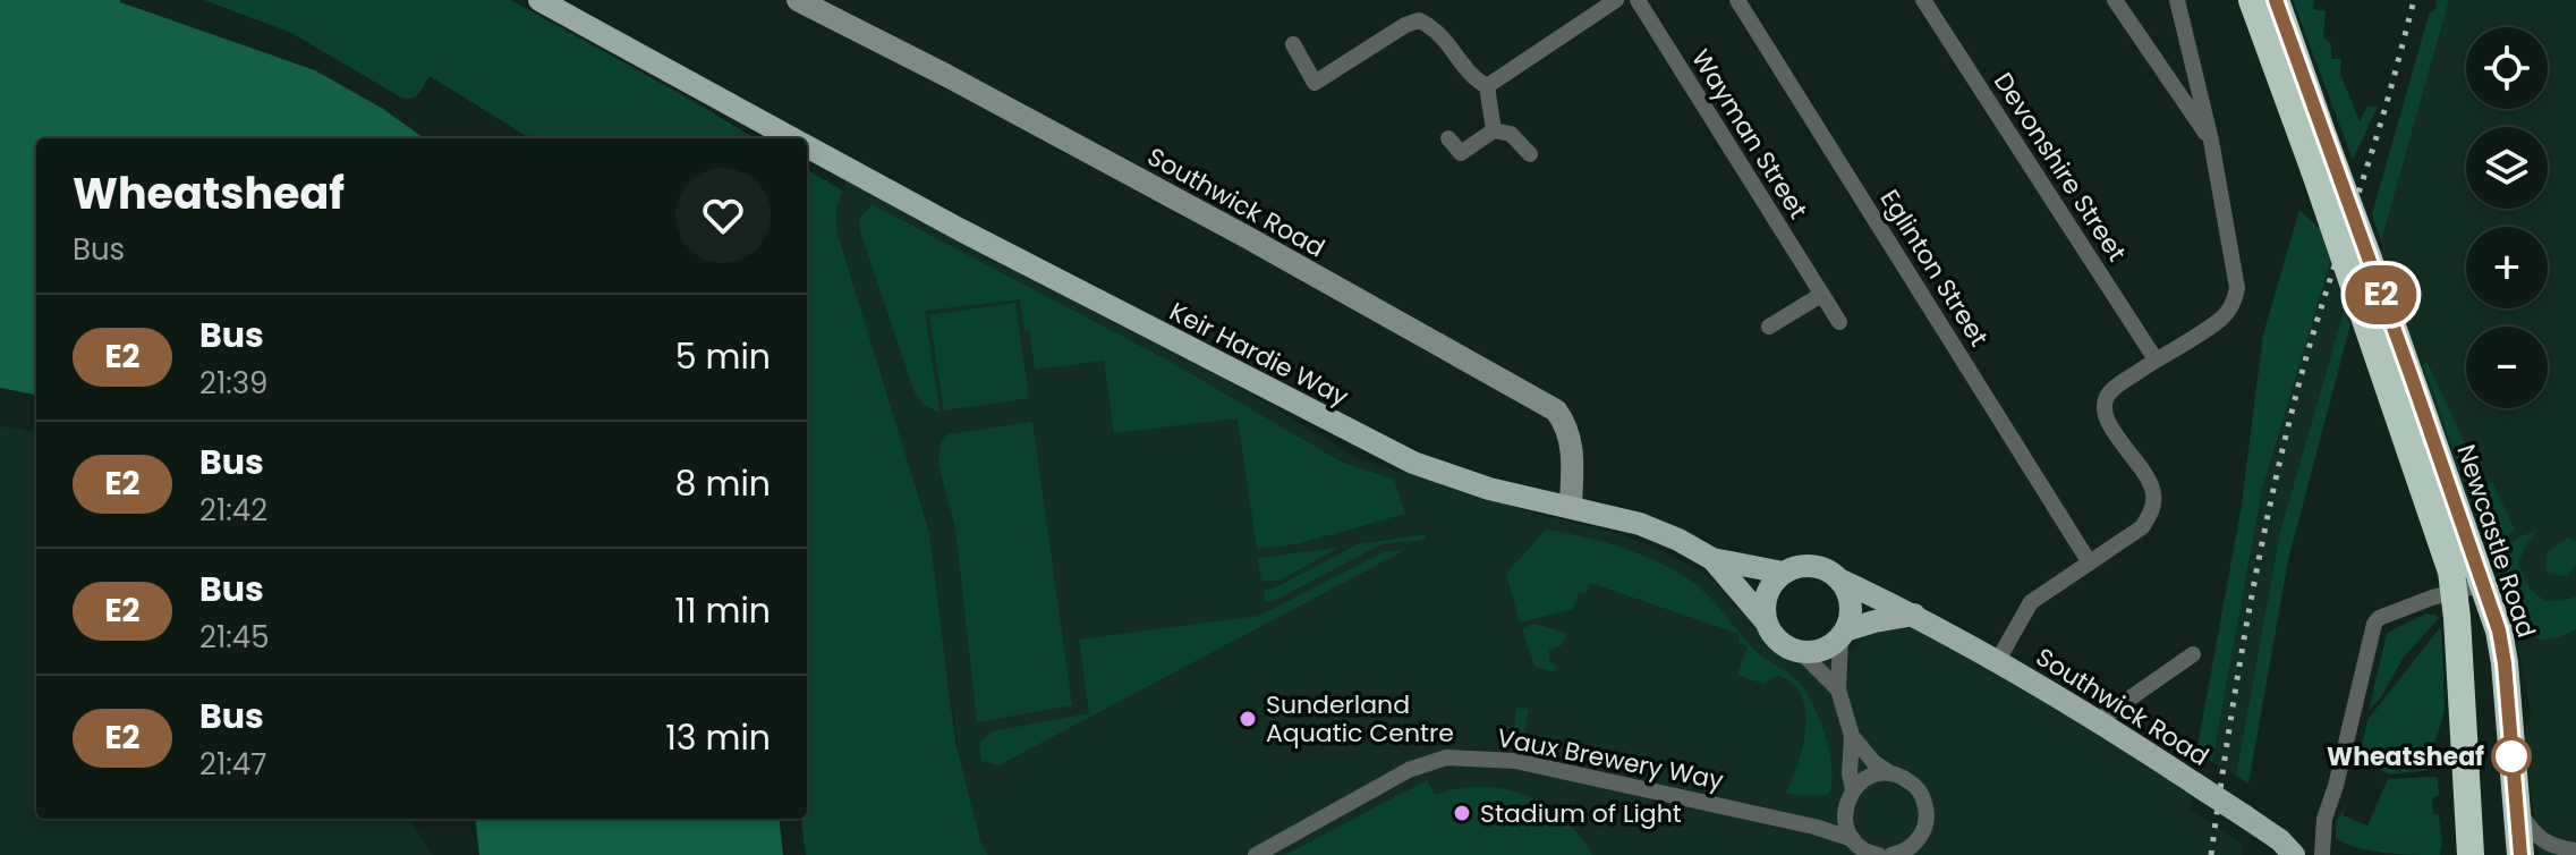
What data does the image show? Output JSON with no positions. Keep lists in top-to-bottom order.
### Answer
{
  "streets": {
    "highway": ["Newcastle Road"],
    "main road": ["Southwick Road", "Keir Hardie Way"],
    "street": [
      "Wayman Street",
      "Devonshire Street",
      "Eglinton Street",
      "Vaux Brewery Way"
    ]
  },
  "crossings": [
    ["Southwick Road", "Keir Hardie Way"]
  ],
  "places": ["Sunderland Aquatic Centre", "Wheatsheaf", "Stadium of Light"],
  "lines": ["bus line E2"],
  "page": {
    "on_map": "E2",
    "map_buttons": ["+", "−"],
    "heading": ["Wheatsheaf", "Bus"],
    "list": [
      {
        "mark": "E2",
        "name": "Bus",
        "note": "21:39",
        "value": "5 min"
      },
      {
        "mark": "E2",
        "name": "Bus",
        "note": "21:42",
        "value": "8 min"
      },
      {
        "mark": "E2",
        "name": "Bus",
        "note": "21:45",
        "value": "11 min"
      },
      {
        "mark": "E2",
        "name": "Bus",
        "note": "21:47",
        "value": "13 min"
      }
    ]
  }
}
